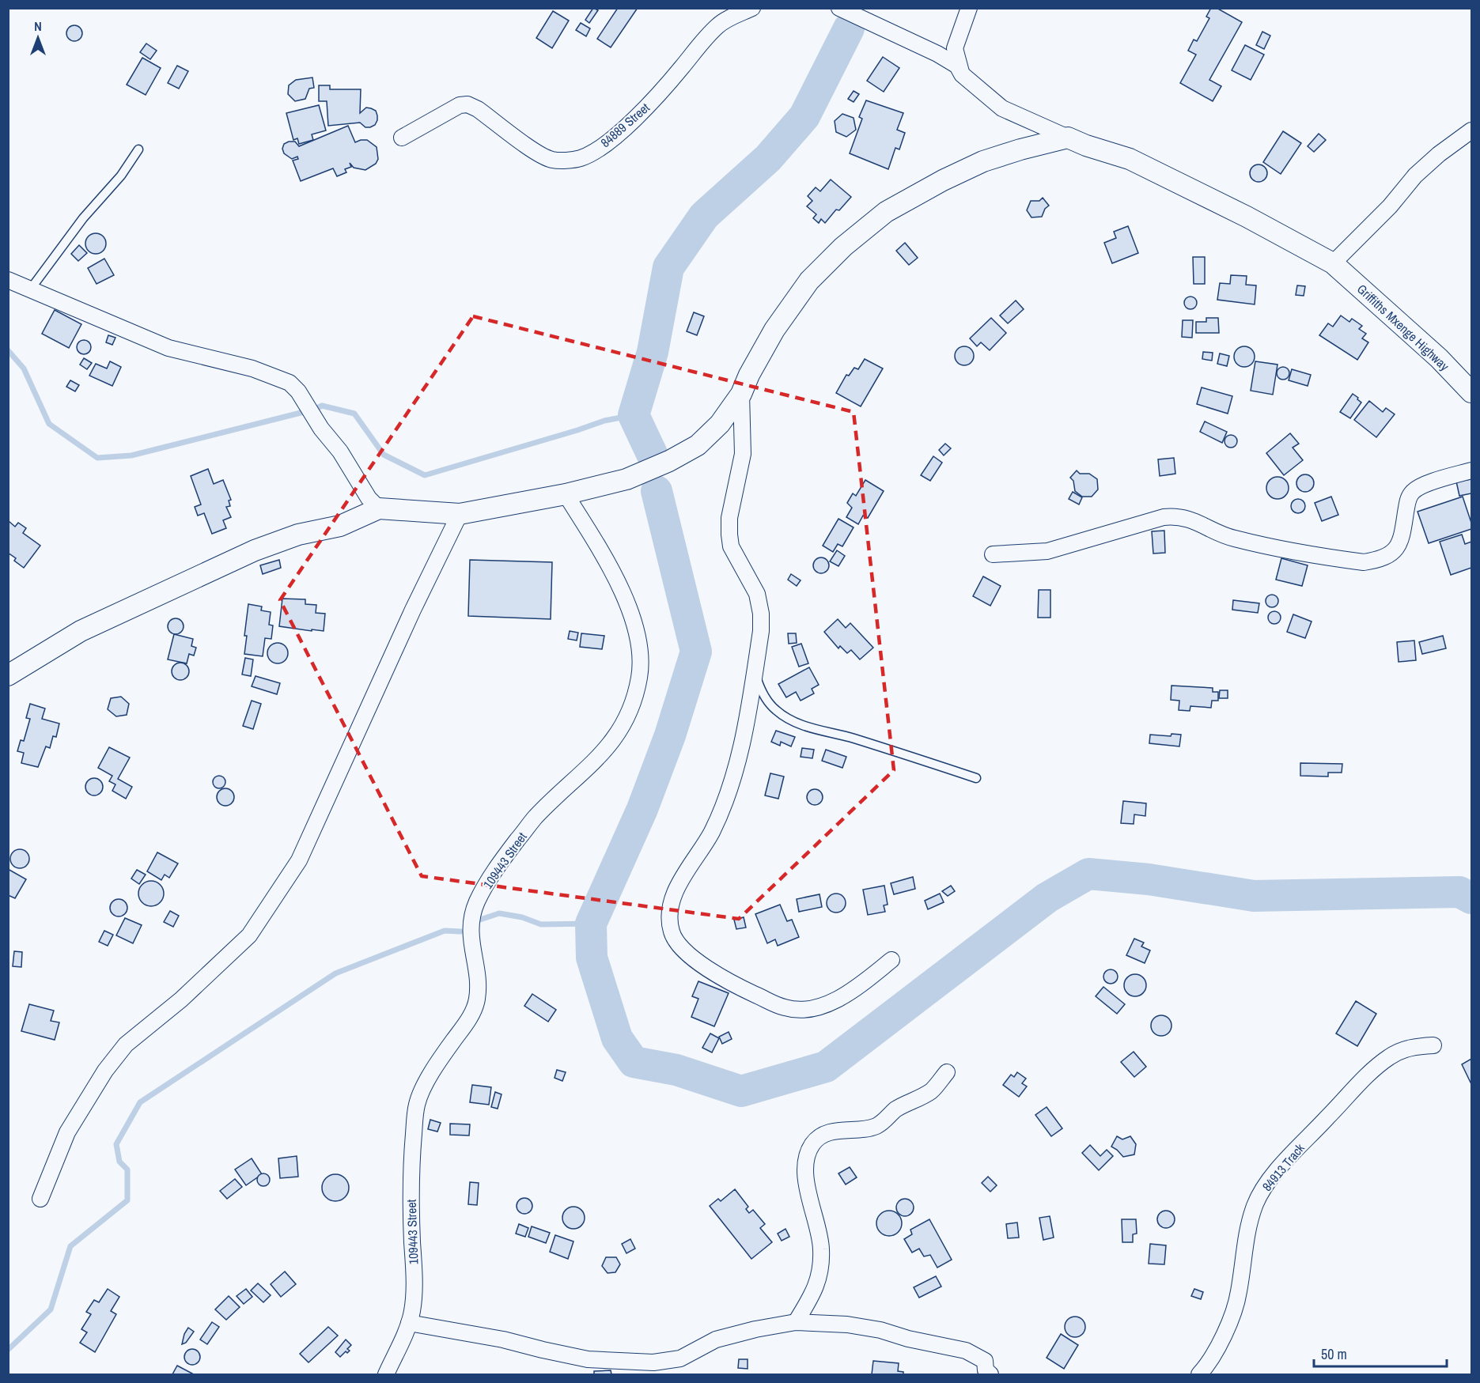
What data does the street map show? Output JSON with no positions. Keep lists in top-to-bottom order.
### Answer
{
  "streets": {
    "street": [
      "84889 Street",
      "Griffiths Mxenge Highway",
      "109443 Street",
      "84913 Track"
    ]
  },
  "scale_bar": "50 m",
  "north": "top"
}
